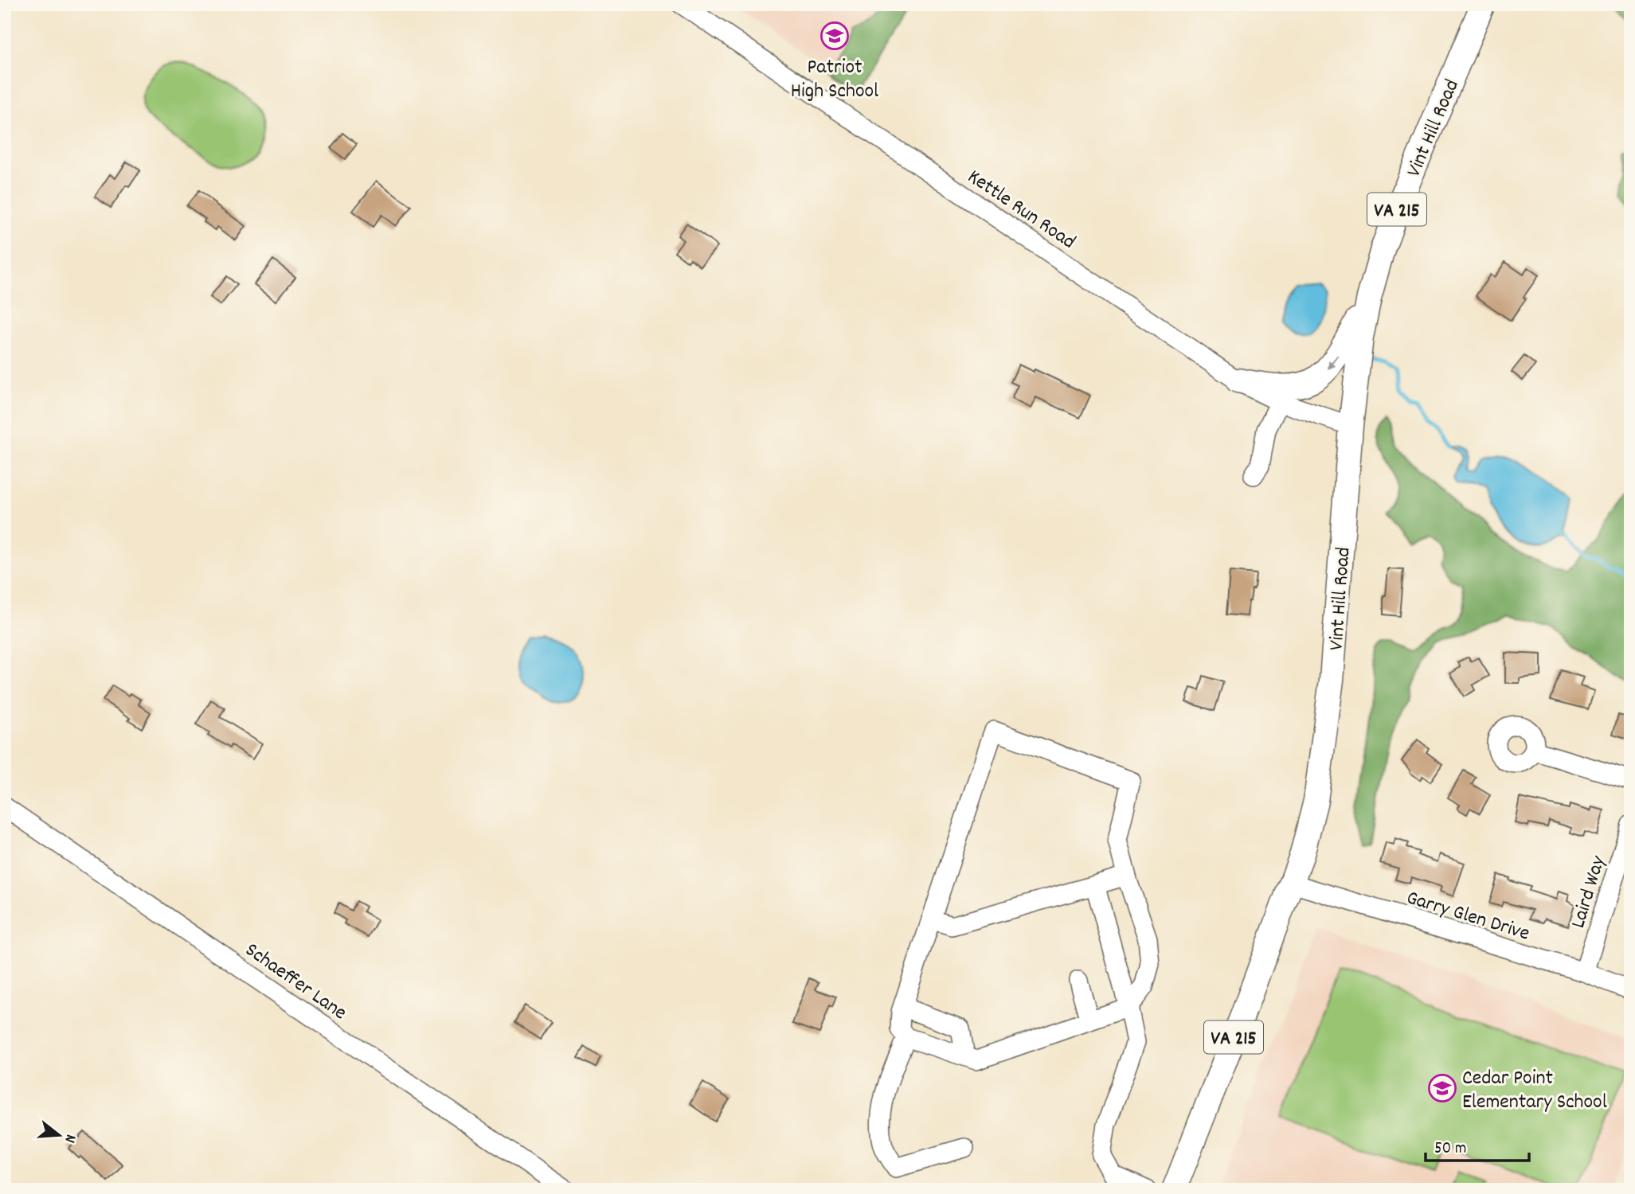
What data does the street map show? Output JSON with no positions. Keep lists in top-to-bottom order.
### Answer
{
  "streets": {
    "main road": ["Vint Hill Road", "VA 215"],
    "street": [
      "Kettle Run Road",
      "Laird Way",
      "Garry Glen Drive",
      "Schaeffer Lane"
    ]
  },
  "crossings": [
    ["Vint Hill Road", "Kettle Run Road"],
    ["Vint Hill Road", "Garry Glen Drive"],
    ["Laird Way", "Garry Glen Drive"]
  ],
  "places": {
    "school or university": ["Patriot High School", "Cedar Point Elementary School"]
  },
  "scale_bar": "50 m",
  "north": "right"
}
